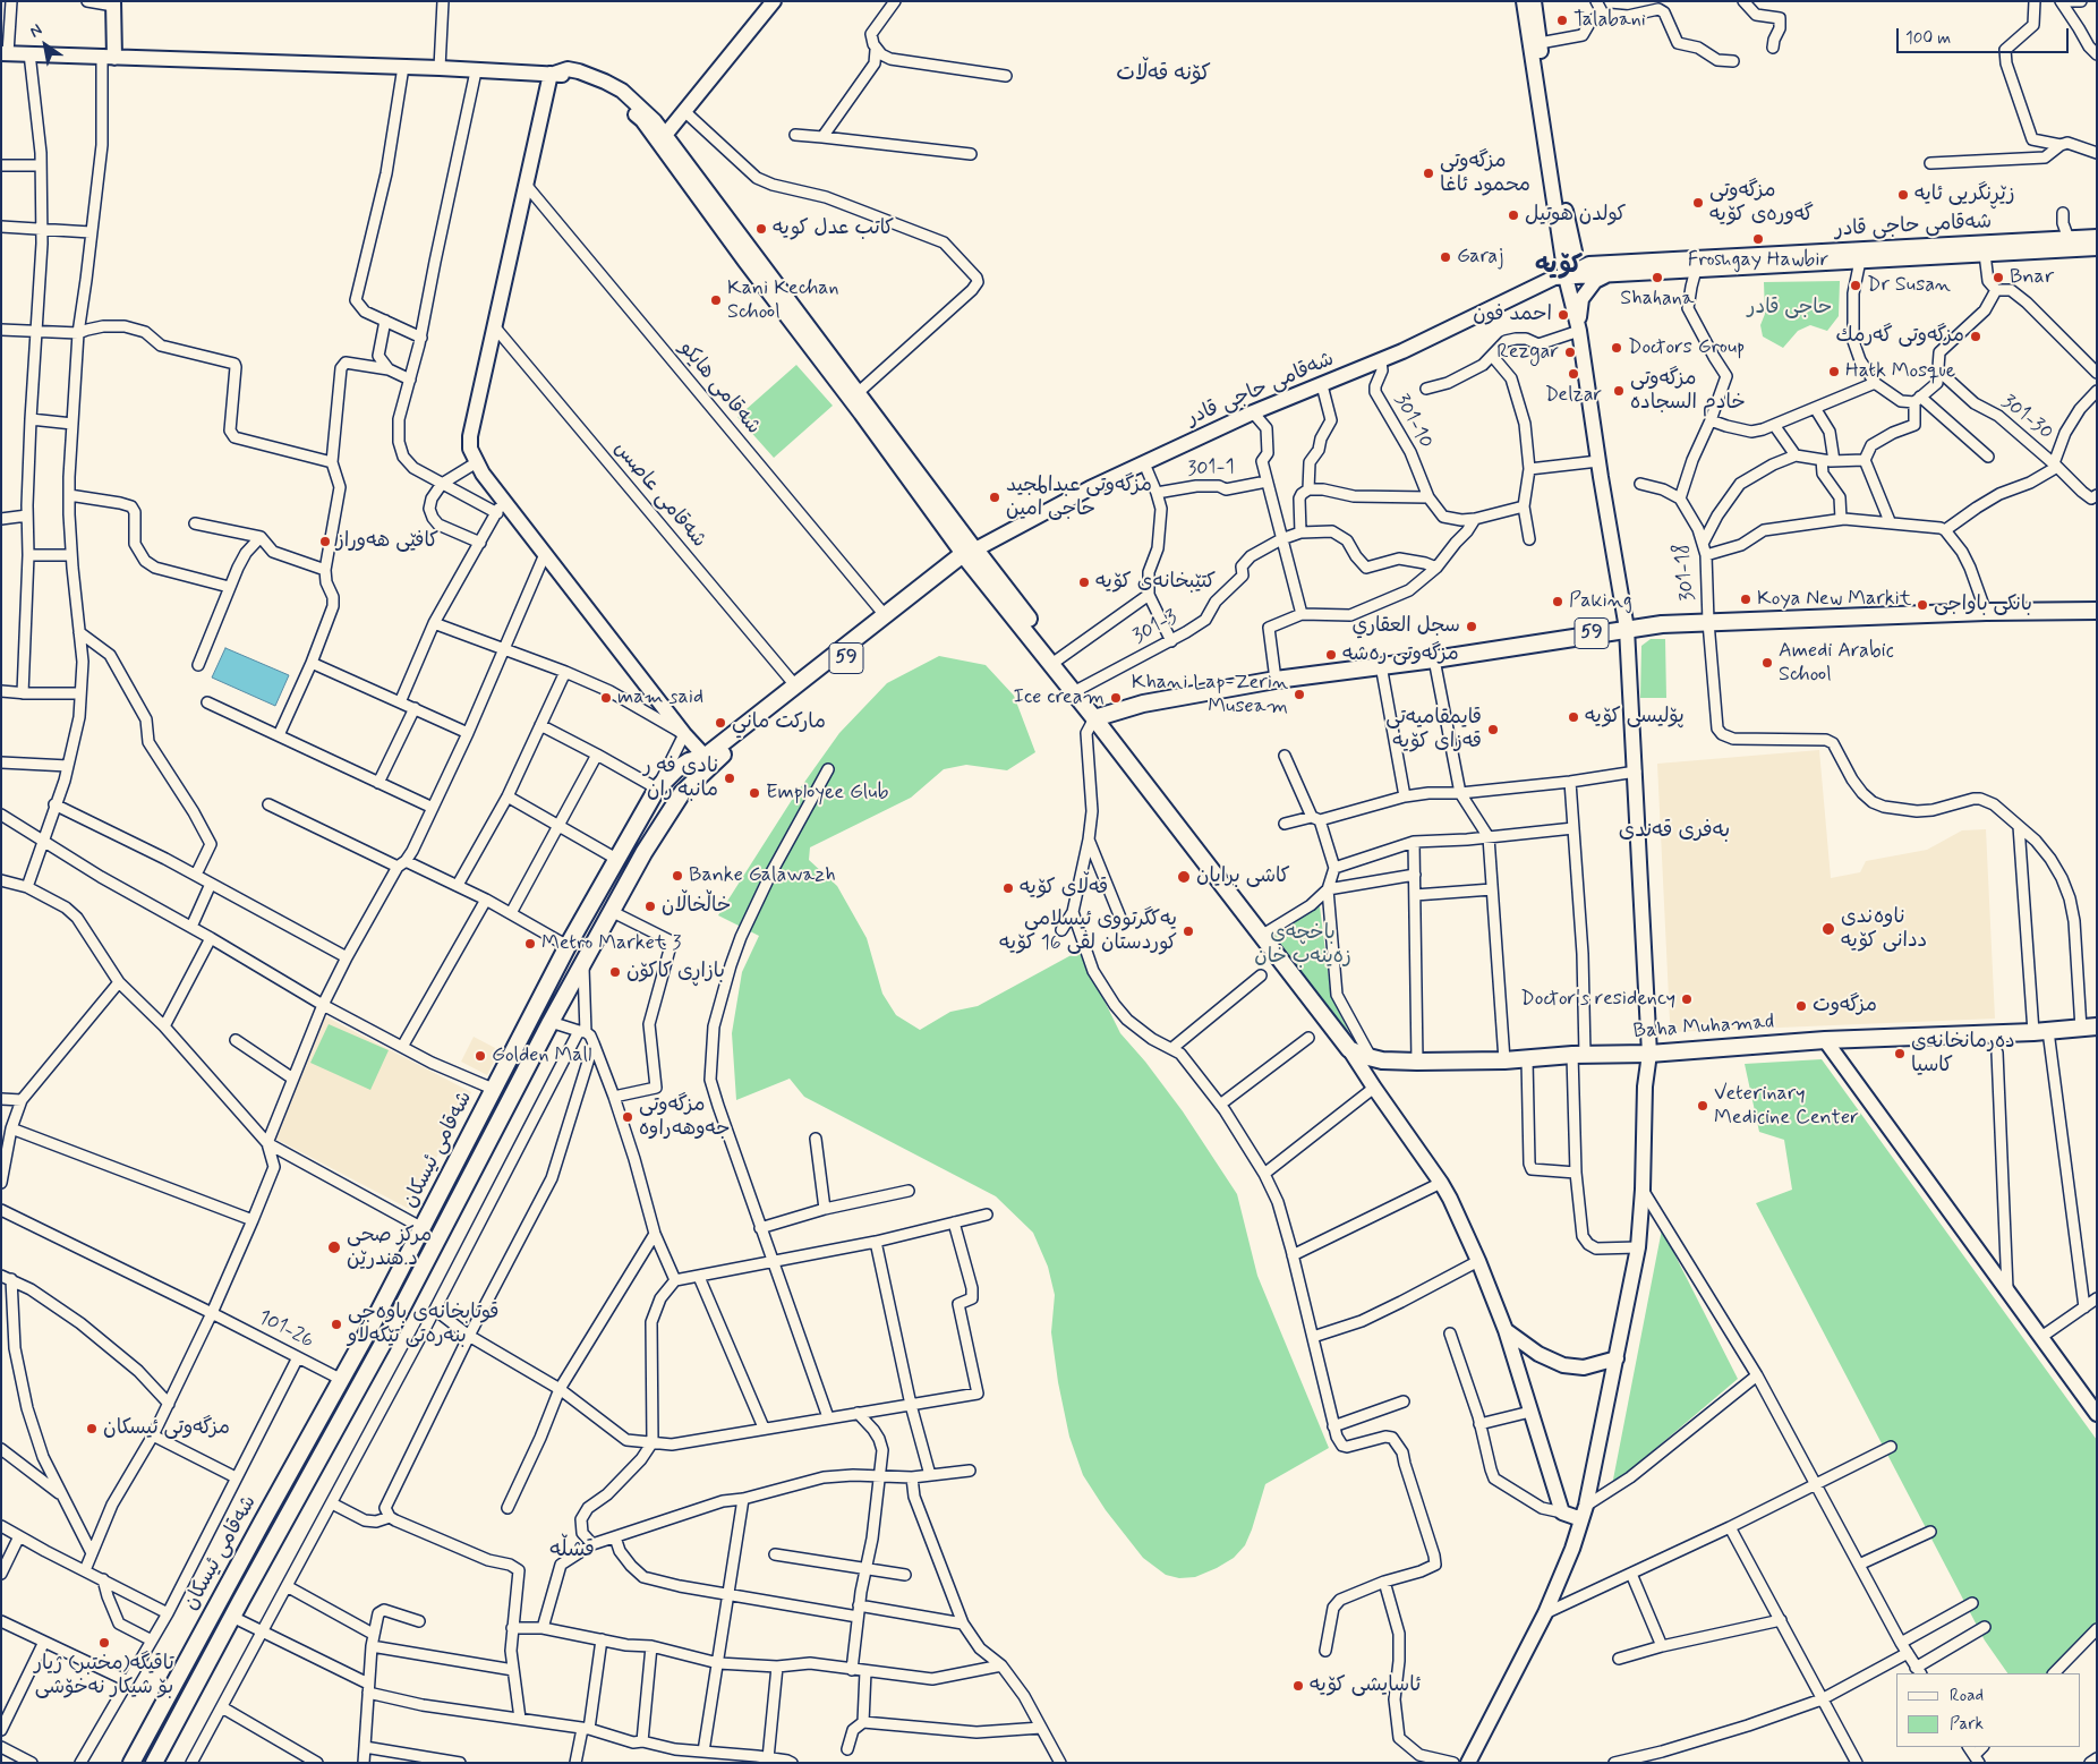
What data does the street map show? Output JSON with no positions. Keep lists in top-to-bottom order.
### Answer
{
  "streets": {
    "main road": [
      "شەقامی حاجی قادر",
      "59",
      "Baha Muhamad",
      "شەقامی ئیسکان"
    ],
    "street": [
      "شه‌قامی هایكو",
      "301-30",
      "301-10",
      "301-1",
      "شه‌قامی عاصس",
      "301-18",
      "301-3",
      "101-26"
    ]
  },
  "crossings": [
    ["شەقامی حاجی قادر", "301-10"],
    ["شەقامی حاجی قادر", "59"],
    ["شه‌قامی هایكو", "59"],
    ["شه‌قامی عاصس", "59"],
    ["301-18", "59"],
    ["59", "شەقامی ئیسکان"],
    ["شەقامی ئیسکان", "101-26"]
  ],
  "districts": [
    "کۆنە قەڵات",
    "کۆیە",
    "بەفری قەندی",
    "قشڵه‌"
  ],
  "parks": ["حاجی قادر", "باخچه‌ی زه‌ینه‌ب خان"],
  "places": [
    "Talabani",
    "مزگه‌وتی محمود ئاغا",
    "زێڕنگریی ئایە",
    "مزگه‌وتی گه‌وره‌ی كۆیه",
    "كولدن هوتيل",
    "كاتب عدل كويه",
    "Froshgay Hawbir",
    "Garaj",
    "Shahana",
    "Bnar",
    "Dr Susan",
    "Kani Kechan School",
    "احمد فون",
    "مزگه‌وتی گه‌رمك",
    "Doctors Group",
    "Rezgar",
    "Hatk Mosque",
    "Delzar",
    "مزگه‌وتی خادم السجاده",
    "مزگه‌وتی عبدالمجید حاجی امین",
    "کافێی هەوراز",
    "كتێبخانه‌ی كۆیه‌",
    "Koya New Markit",
    "Paking",
    "بانکی باواجی",
    "سجل العقاري",
    "مزگەوتی رەشە",
    "Amedi Arabic School",
    "Khani Lap-Zerin Museam",
    "mam said",
    "Ice cream",
    "پۆلیسی كۆیه‌",
    "مارکت ماني",
    "قایمقامیه‌تی قه‌زای كۆیه‌",
    "نادی فه ر مانبه ران",
    "Employee Glub",
    "Banke Galawazh",
    "كاشی برایان",
    "قەڵای کۆیە",
    "خاڵخاڵان",
    "ناوەندی ددانی کۆیە",
    "يه‌كگرتووی ئیسلامی كوردستان لقی 16 كۆیه‌",
    "Metro Market 3",
    "بازاڕی کاکۆن",
    "Doctor's residency",
    "مزگه‌وت",
    "دەرمانخانەی کاسیا",
    "Golden Mall",
    "Veterinary Medicine Center",
    "مزگه‌وتی جه‌وهه‌راوه",
    "مرکز صحی د.هندرێن",
    "قوتابخانه‌ی باوه‌جی بنه‌ره‌تی تێكه‌لاو",
    "مزگەوتی ئیسکان",
    "تاقیگە(مختبر) ژیار بۆ شیکار نەخۆشی",
    "ئاسایشی کۆیە"
  ],
  "legend": ["Road", "Park"],
  "scale_bar": "100 m",
  "north": "top left"
}
